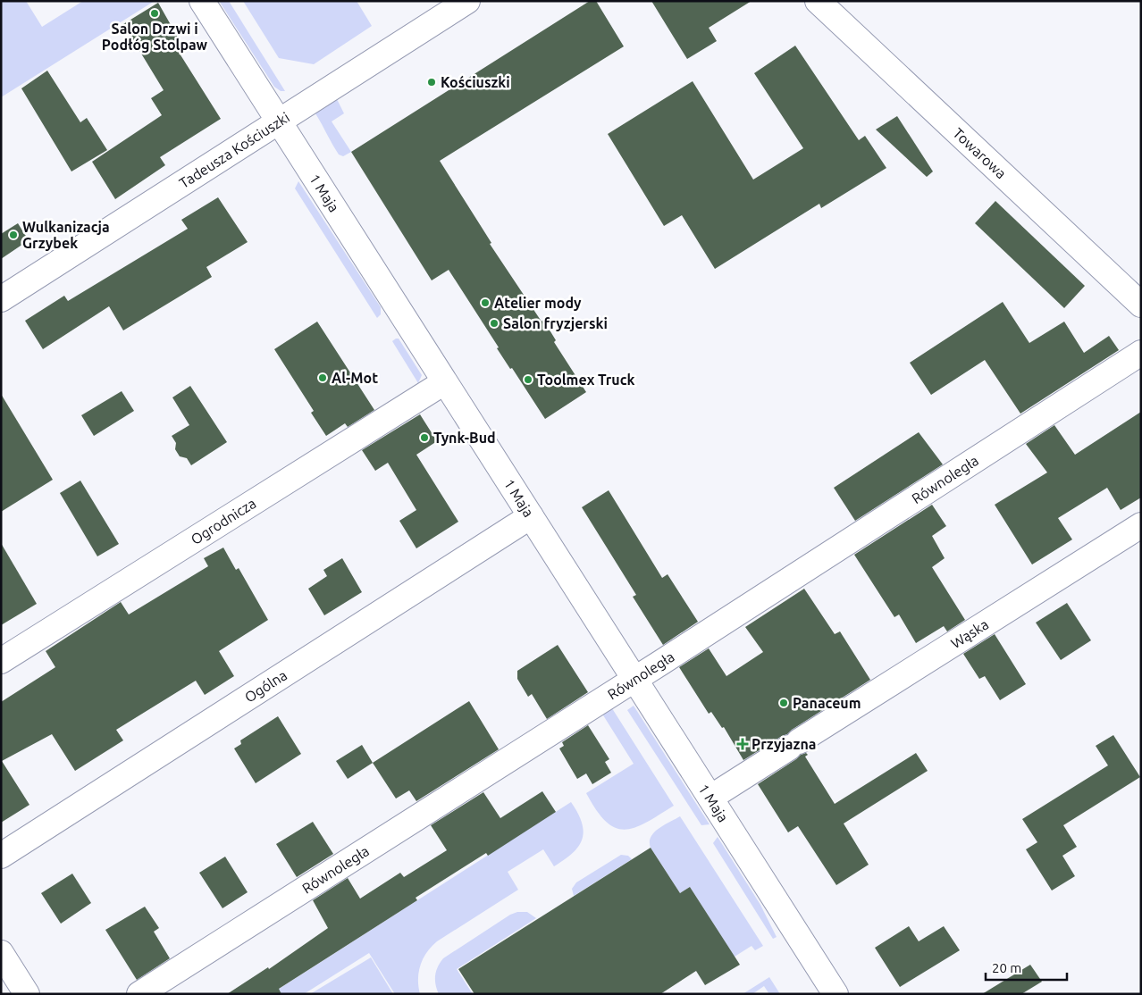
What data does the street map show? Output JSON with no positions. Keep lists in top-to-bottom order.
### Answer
{
  "streets": {
    "street": [
      "Tadeusza Kościuszki",
      "Towarowa",
      "1 Maja",
      "Równoległa",
      "Ogrodnicza",
      "Wąska",
      "Ogólna"
    ]
  },
  "crossings": [
    ["Tadeusza Kościuszki", "1 Maja"],
    ["1 Maja", "Równoległa"],
    ["1 Maja", "Ogrodnicza"],
    ["1 Maja", "Wąska"],
    ["1 Maja", "Ogólna"]
  ],
  "places": {
    "other": [
      "Salon Drzwi i Podłóg Stolpaw",
      "Kościuszki",
      "Wulkanizacja Grzybek",
      "Atelier mody",
      "Salon fryzjerski",
      "Al-Mot",
      "Toolmex Truck",
      "Tynk-Bud",
      "Panaceum"
    ],
    "health": ["Przyjazna"]
  },
  "scale_bar": "20 m"
}
